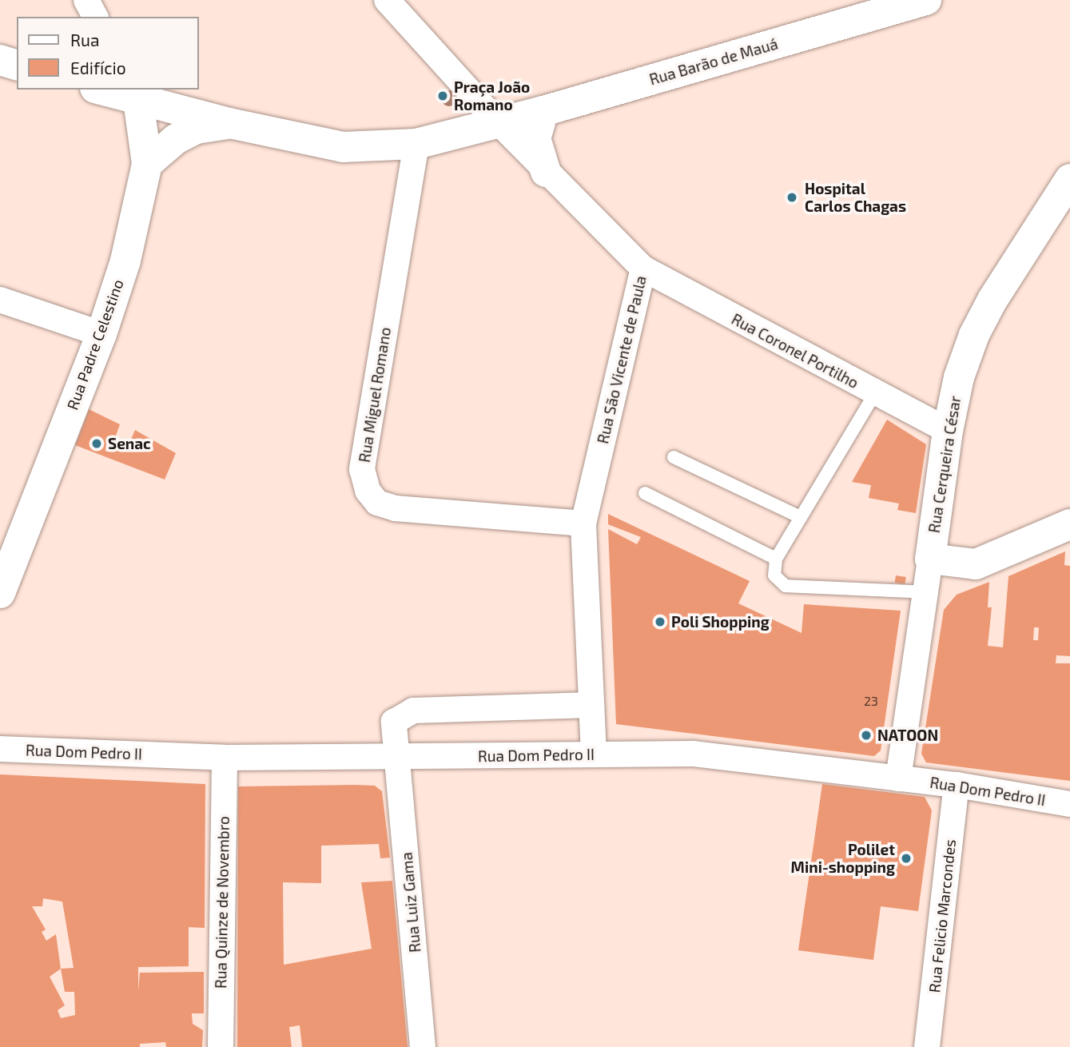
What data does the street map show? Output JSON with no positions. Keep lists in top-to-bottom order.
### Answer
{
  "streets": {
    "street": [
      "Rua Barão de Mauá",
      "Rua Padre Celestino",
      "Rua Coronel Portilho",
      "Rua São Vicente de Paula",
      "Rua Miguel Romano",
      "Rua Cerqueira César",
      "Rua Dom Pedro II",
      "Rua Quinze de Novembro",
      "Rua Luiz Gama",
      "Rua Felicio Marcondes"
    ]
  },
  "crossings": [
    ["Rua Barão de Mauá", "Rua São Vicente de Paula"],
    ["Rua Coronel Portilho", "Rua São Vicente de Paula"],
    ["Rua Coronel Portilho", "Rua Cerqueira César"],
    ["Rua São Vicente de Paula", "Rua Miguel Romano"],
    ["Rua São Vicente de Paula", "Rua Dom Pedro II"],
    ["Rua São Vicente de Paula", "Rua Luiz Gama"],
    ["Rua Cerqueira César", "Rua Dom Pedro II"],
    ["Rua Dom Pedro II", "Rua Quinze de Novembro"],
    ["Rua Dom Pedro II", "Rua Luiz Gama"],
    ["Rua Dom Pedro II", "Rua Felicio Marcondes"]
  ],
  "places": [
    "Praça João Romano",
    "Hospital Carlos Chagas",
    "Senac",
    "Poli Shopping",
    "NATOON",
    "Polilet Mini-shopping"
  ],
  "house_numbers": ["23"],
  "legend": ["Rua", "Edifício"]
}
